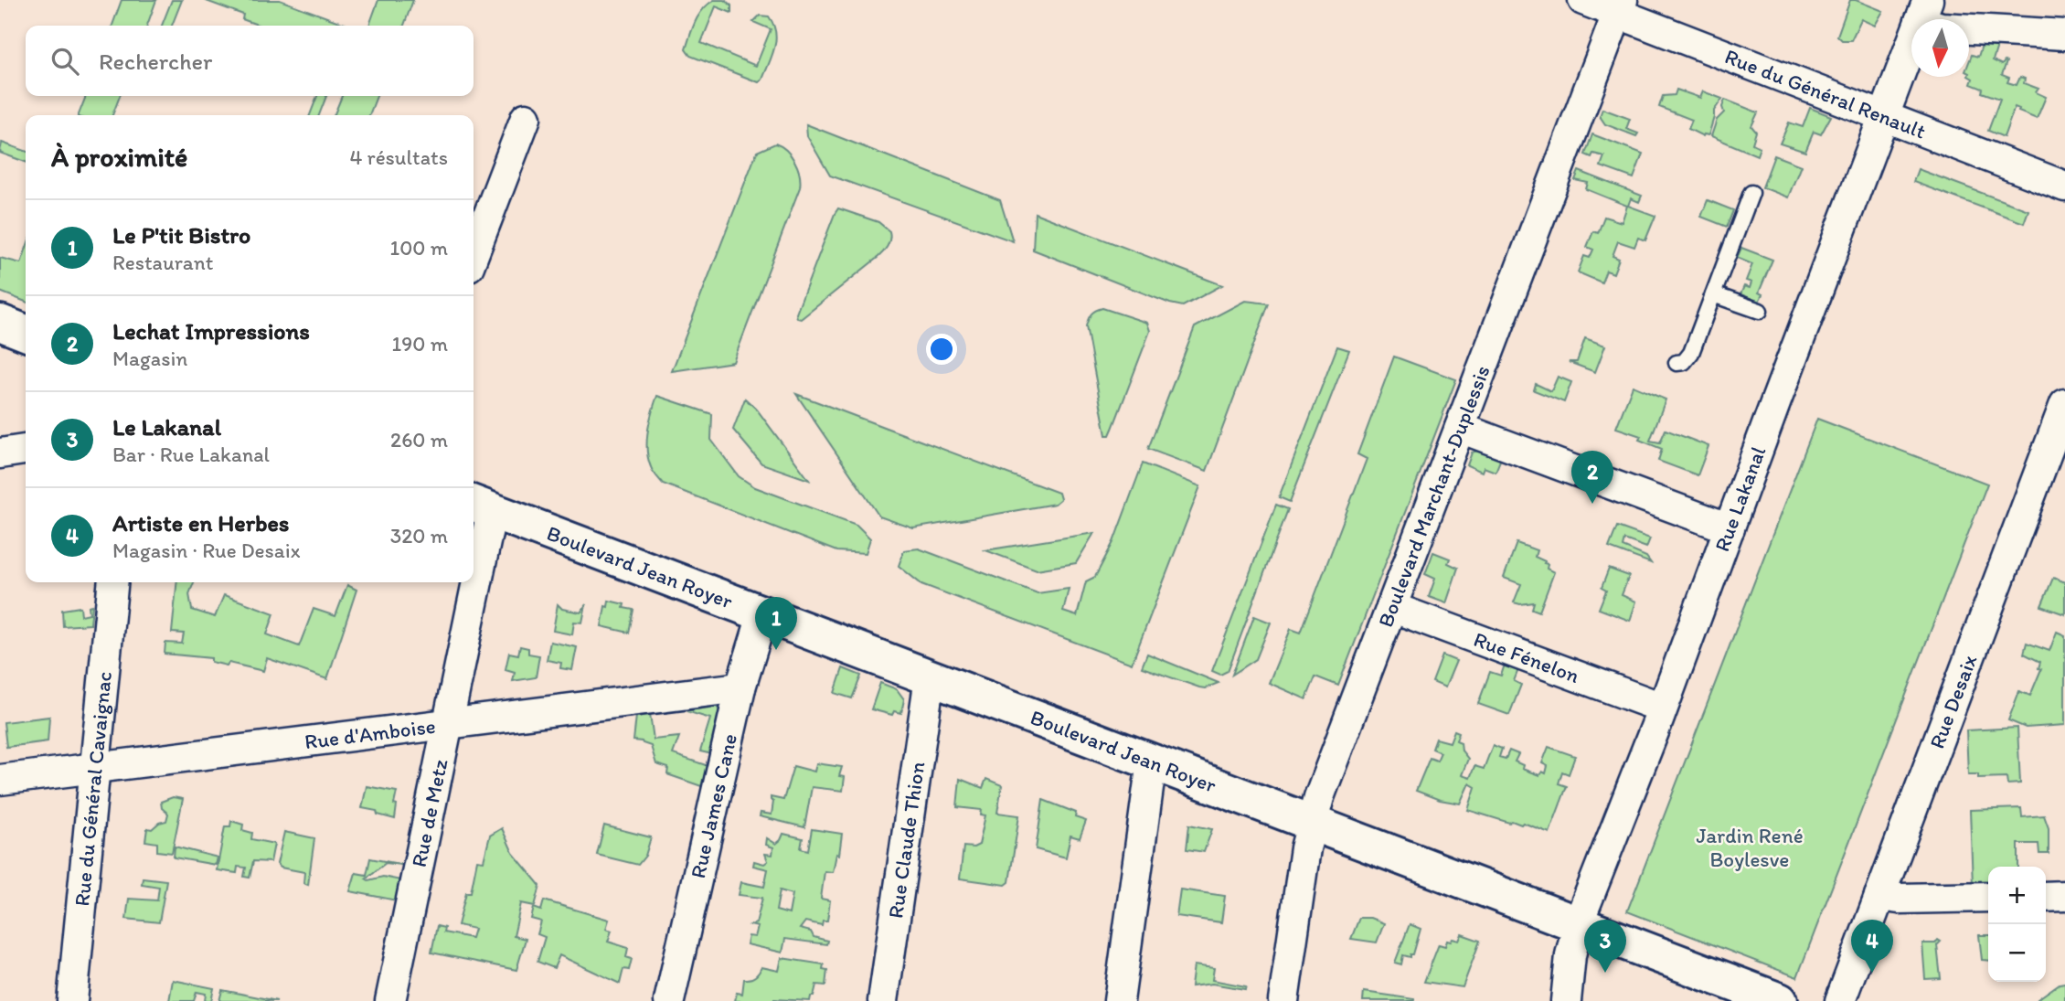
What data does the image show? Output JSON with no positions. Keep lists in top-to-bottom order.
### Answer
{
  "streets": {
    "street": [
      "Rue du Général Renault",
      "Boulevard Marchant-Duplessis",
      "Rue Lakanal",
      "Boulevard Jean Royer",
      "Rue Fénelon",
      "Rue Desaix",
      "Rue d'Amboise",
      "Rue du Général Cavaignac",
      "Rue James Cane",
      "Rue de Metz",
      "Rue Claude Thion"
    ]
  },
  "crossings": [
    ["Rue du Général Renault", "Boulevard Marchant-Duplessis"],
    ["Rue du Général Renault", "Rue Lakanal"],
    ["Boulevard Marchant-Duplessis", "Boulevard Jean Royer"],
    ["Boulevard Marchant-Duplessis", "Rue Fénelon"],
    ["Rue Lakanal", "Boulevard Jean Royer"],
    ["Rue Lakanal", "Rue Fénelon"],
    ["Boulevard Jean Royer", "Rue James Cane"],
    ["Boulevard Jean Royer", "Rue de Metz"],
    ["Boulevard Jean Royer", "Rue Claude Thion"],
    ["Rue d'Amboise", "Rue du Général Cavaignac"],
    ["Rue d'Amboise", "Rue James Cane"],
    ["Rue d'Amboise", "Rue de Metz"]
  ],
  "parks": ["Jardin René Boylesve"],
  "north": "bottom",
  "page": {
    "search": "Rechercher",
    "heading": ["À proximité", "4 résultats"],
    "list": [
      {
        "mark": "1",
        "name": "Le P'tit Bistro",
        "note": "Restaurant",
        "value": "100 m"
      },
      {
        "mark": "2",
        "name": "Lechat Impressions",
        "note": "Magasin",
        "value": "190 m"
      },
      {
        "mark": "3",
        "name": "Le Lakanal",
        "note": "Bar · Rue Lakanal",
        "value": "260 m"
      },
      {
        "mark": "4",
        "name": "Artiste en Herbes",
        "note": "Magasin · Rue Desaix",
        "value": "320 m"
      }
    ],
    "pins": [
      "2",
      "1",
      "3",
      "4"
    ],
    "map_buttons": ["+", "−"]
  }
}
